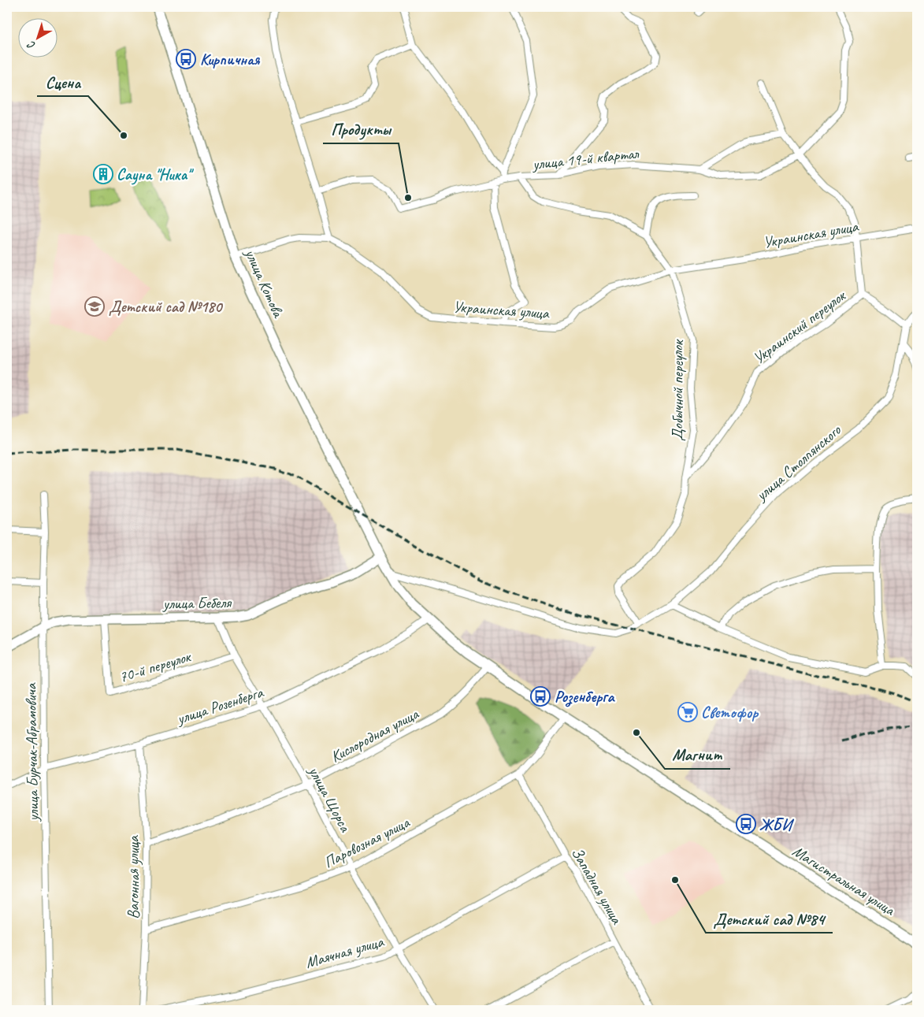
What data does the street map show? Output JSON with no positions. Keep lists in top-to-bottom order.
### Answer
{
  "streets": {
    "street": [
      "улица 19-й квартал",
      "Украинская улица",
      "улица Котова",
      "Украинский переулок",
      "Добычной переулок",
      "улица Столпянского",
      "улица Бебеля",
      "70-й переулок",
      "улица Розенберга",
      "Кислородная улица",
      "улица Бурчак-Абрамовича",
      "улица Щорса",
      "Паровозная улица",
      "Вагонная улица",
      "Магистральная улица",
      "Западная улица",
      "Маячная улица"
    ]
  },
  "crossings": [
    ["улица 19-й квартал", "Добычной переулок"],
    ["Украинская улица", "улица Котова"],
    ["Украинская улица", "Добычной переулок"],
    ["улица Котова", "улица Бебеля"],
    ["улица Котова", "Магистральная улица"],
    ["Украинский переулок", "Добычной переулок"],
    ["Добычной переулок", "улица Столпянского"],
    ["улица Столпянского", "Магистральная улица"],
    ["улица Бебеля", "70-й переулок"],
    ["улица Бебеля", "улица Бурчак-Абрамовича"],
    ["улица Бебеля", "улица Щорса"],
    ["улица Бебеля", "Магистральная улица"],
    ["70-й переулок", "улица Щорса"],
    ["улица Розенберга", "улица Бурчак-Абрамовича"],
    ["улица Розенберга", "улица Щорса"],
    ["улица Розенберга", "Вагонная улица"],
    ["улица Розенберга", "Магистральная улица"],
    ["Кислородная улица", "улица Щорса"],
    ["Кислородная улица", "Вагонная улица"],
    ["Кислородная улица", "Магистральная улица"],
    ["улица Щорса", "Паровозная улица"],
    ["улица Щорса", "Маячная улица"],
    ["Паровозная улица", "Вагонная улица"],
    ["Паровозная улица", "Магистральная улица"],
    ["Паровозная улица", "Западная улица"],
    ["Западная улица", "Маячная улица"]
  ],
  "places": {
    "bus stop": ["Кирпичная", "Розенберга", "ЖБИ"],
    "other": [
      "Сцена",
      "Продукты",
      "Магнит",
      "Детский сад №84"
    ],
    "building": ["Сауна \"Ника\""],
    "school or university": ["Детский сад №180"],
    "supermarket": ["Светофор"]
  },
  "north": "bottom left"
}
